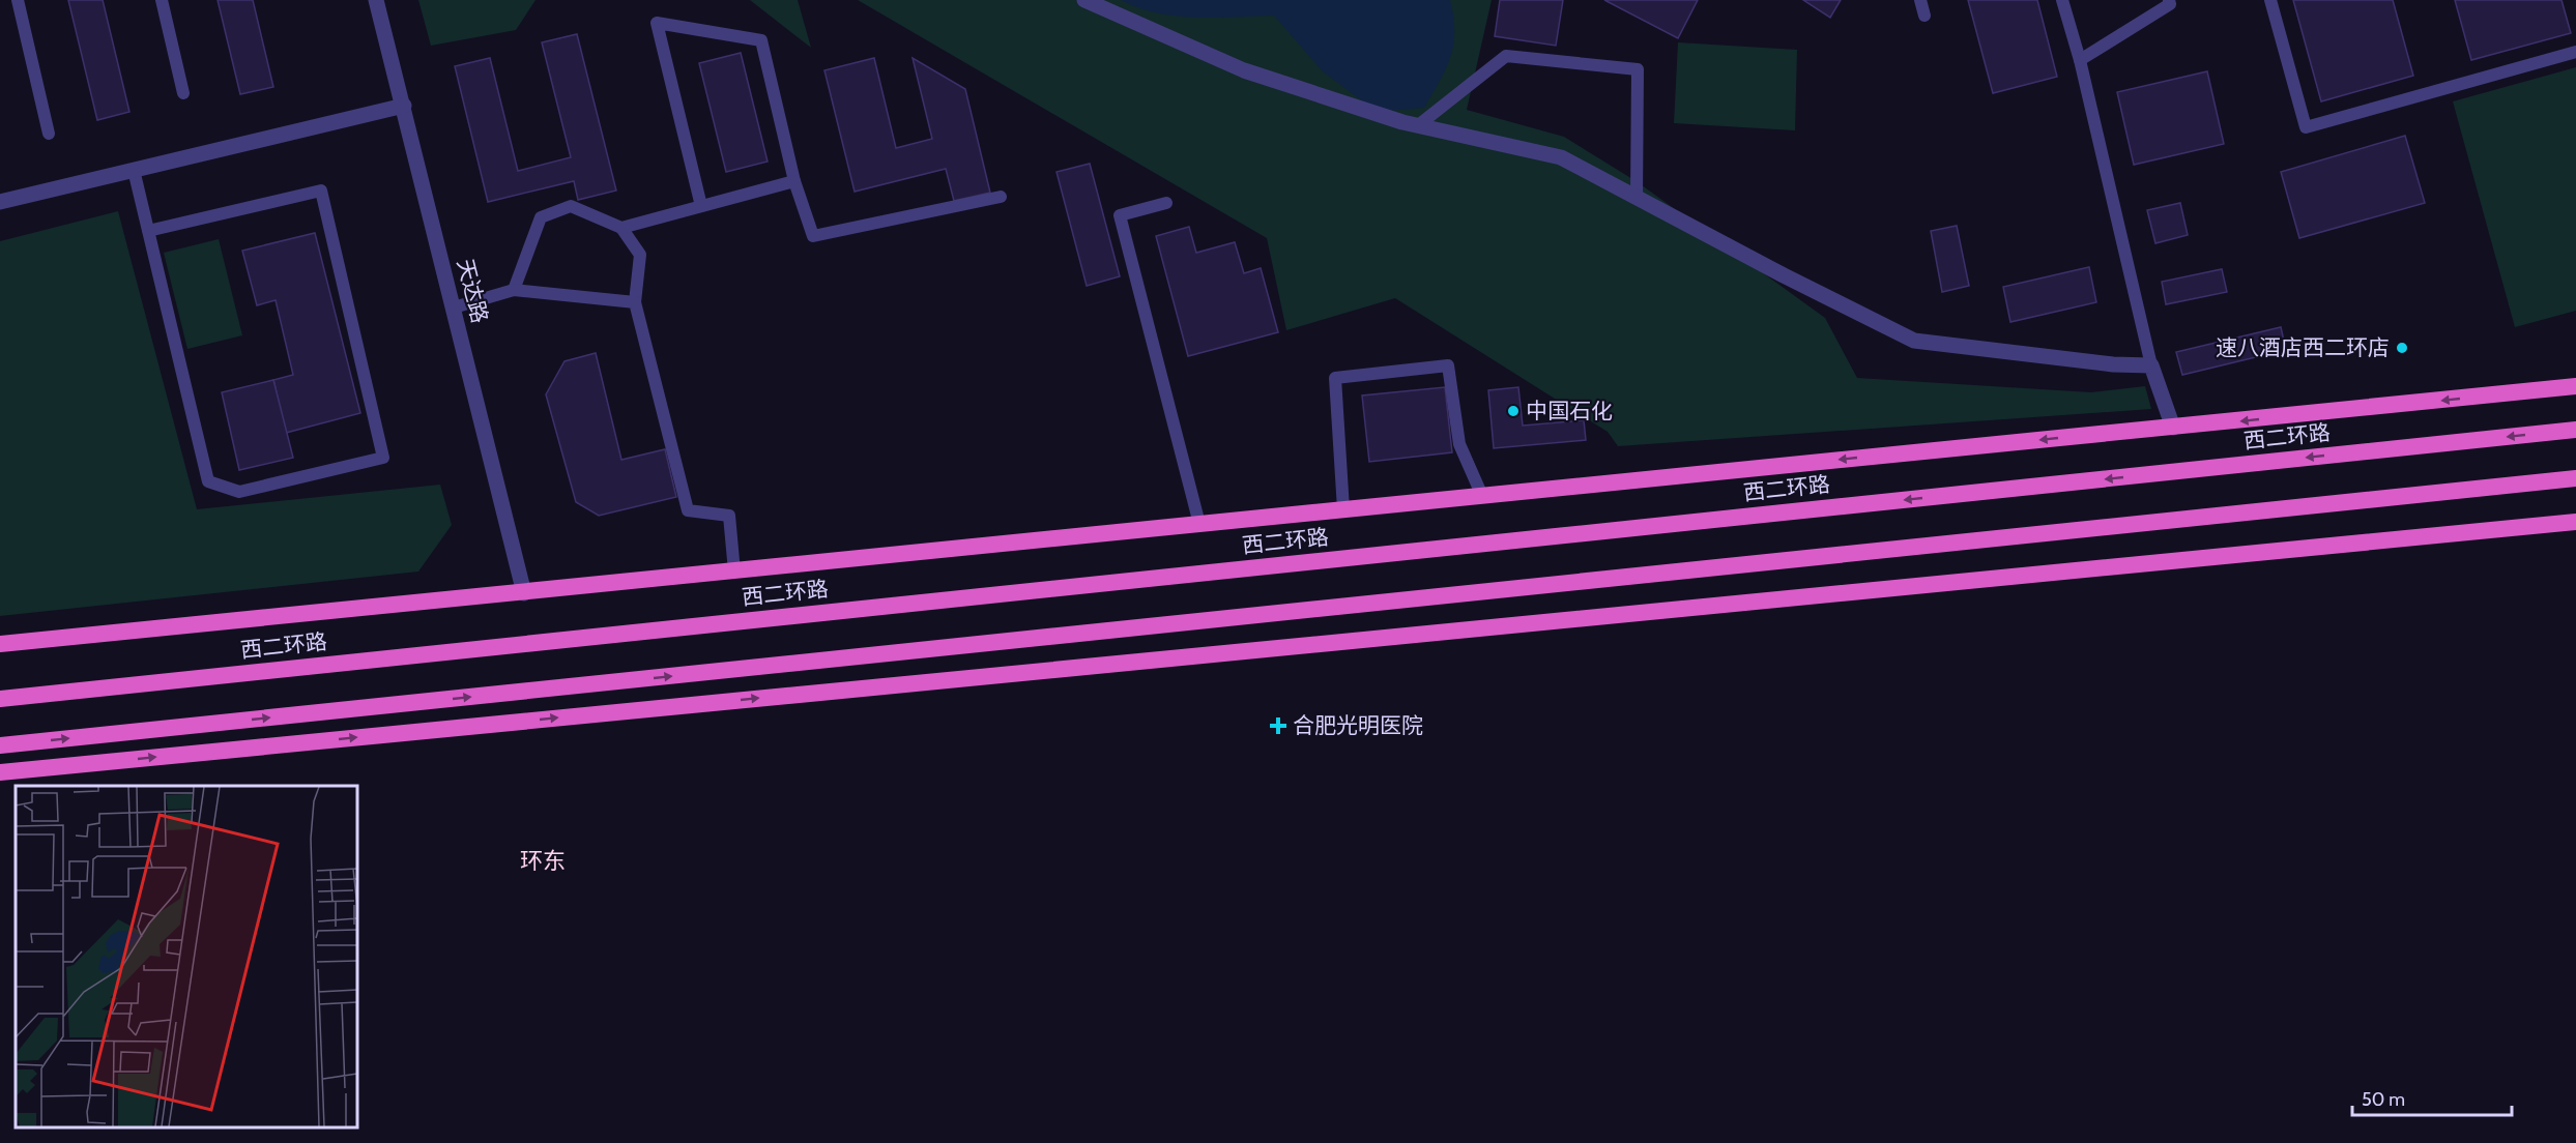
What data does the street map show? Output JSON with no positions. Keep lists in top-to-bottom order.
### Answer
{
  "streets": {
    "highway": ["西二环路"],
    "street": ["天达路"]
  },
  "crossings": [
    ["天达路", "西二环路"]
  ],
  "districts": ["环东"],
  "places": {
    "other": ["速八酒店西二环店", "中国石化"],
    "health": ["合肥光明医院"]
  },
  "scale_bar": "50 m"
}
